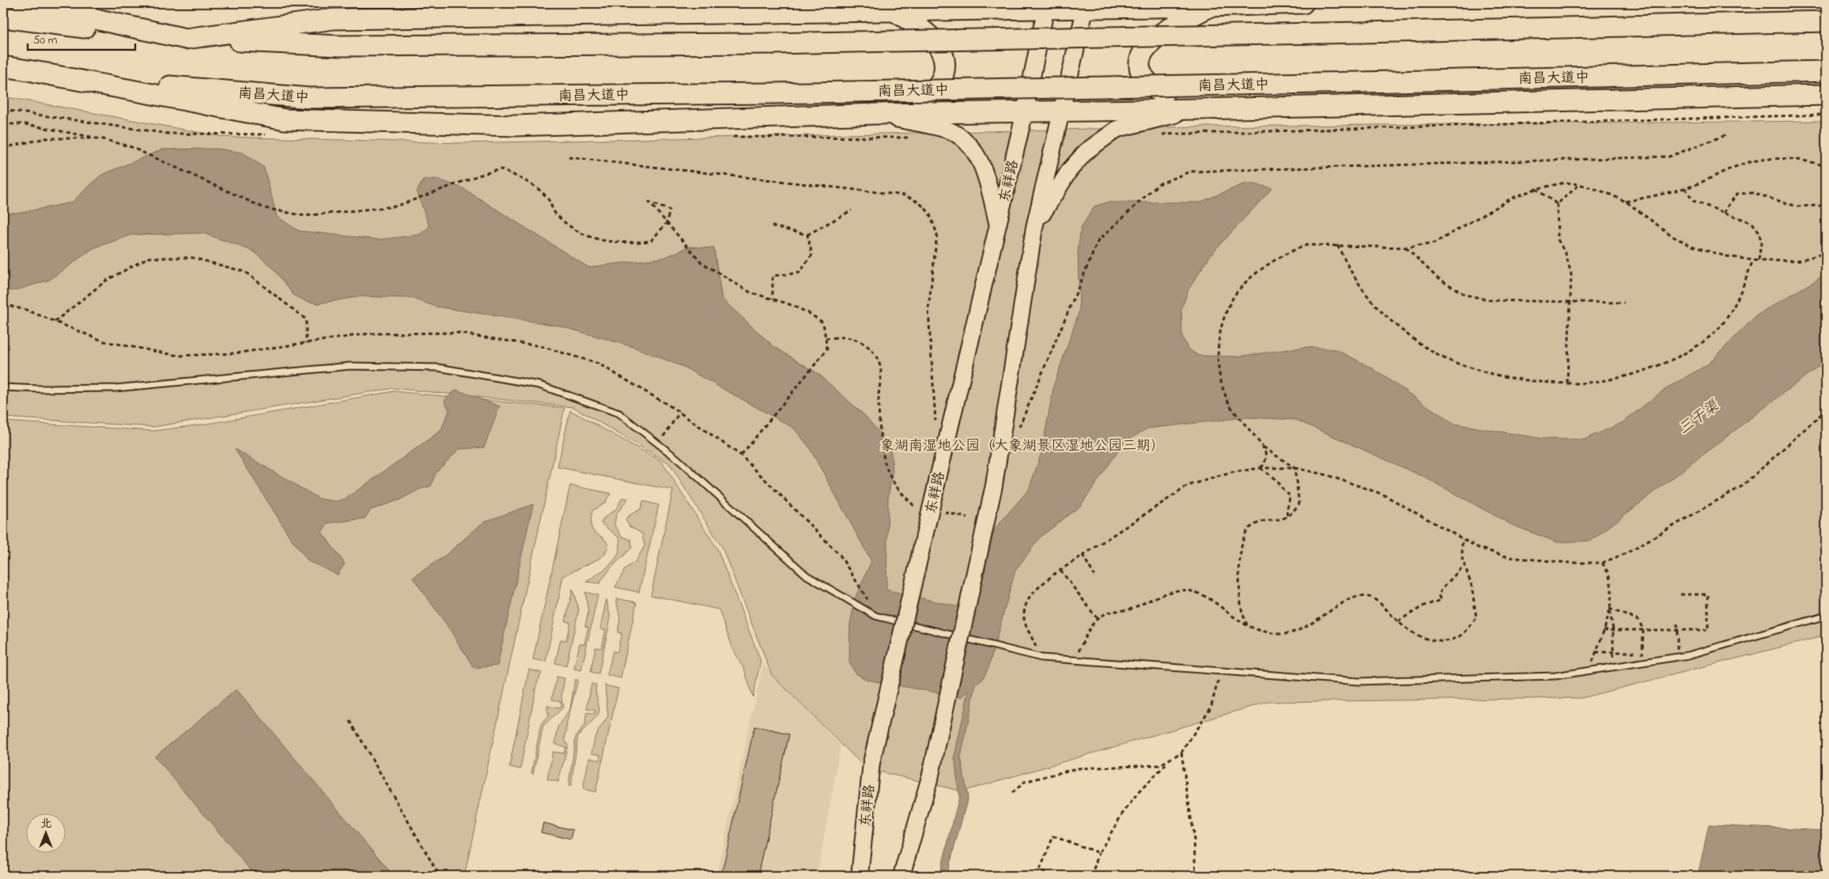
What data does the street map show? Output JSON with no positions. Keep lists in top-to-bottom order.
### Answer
{
  "streets": {
    "highway": ["南昌大道中"],
    "main road": ["东祥路"]
  },
  "water": ["三干渠"],
  "parks": ["象湖南湿地公园（大象湖景区湿地公园三期）"],
  "scale_bar": "50 m",
  "north": "top"
}
